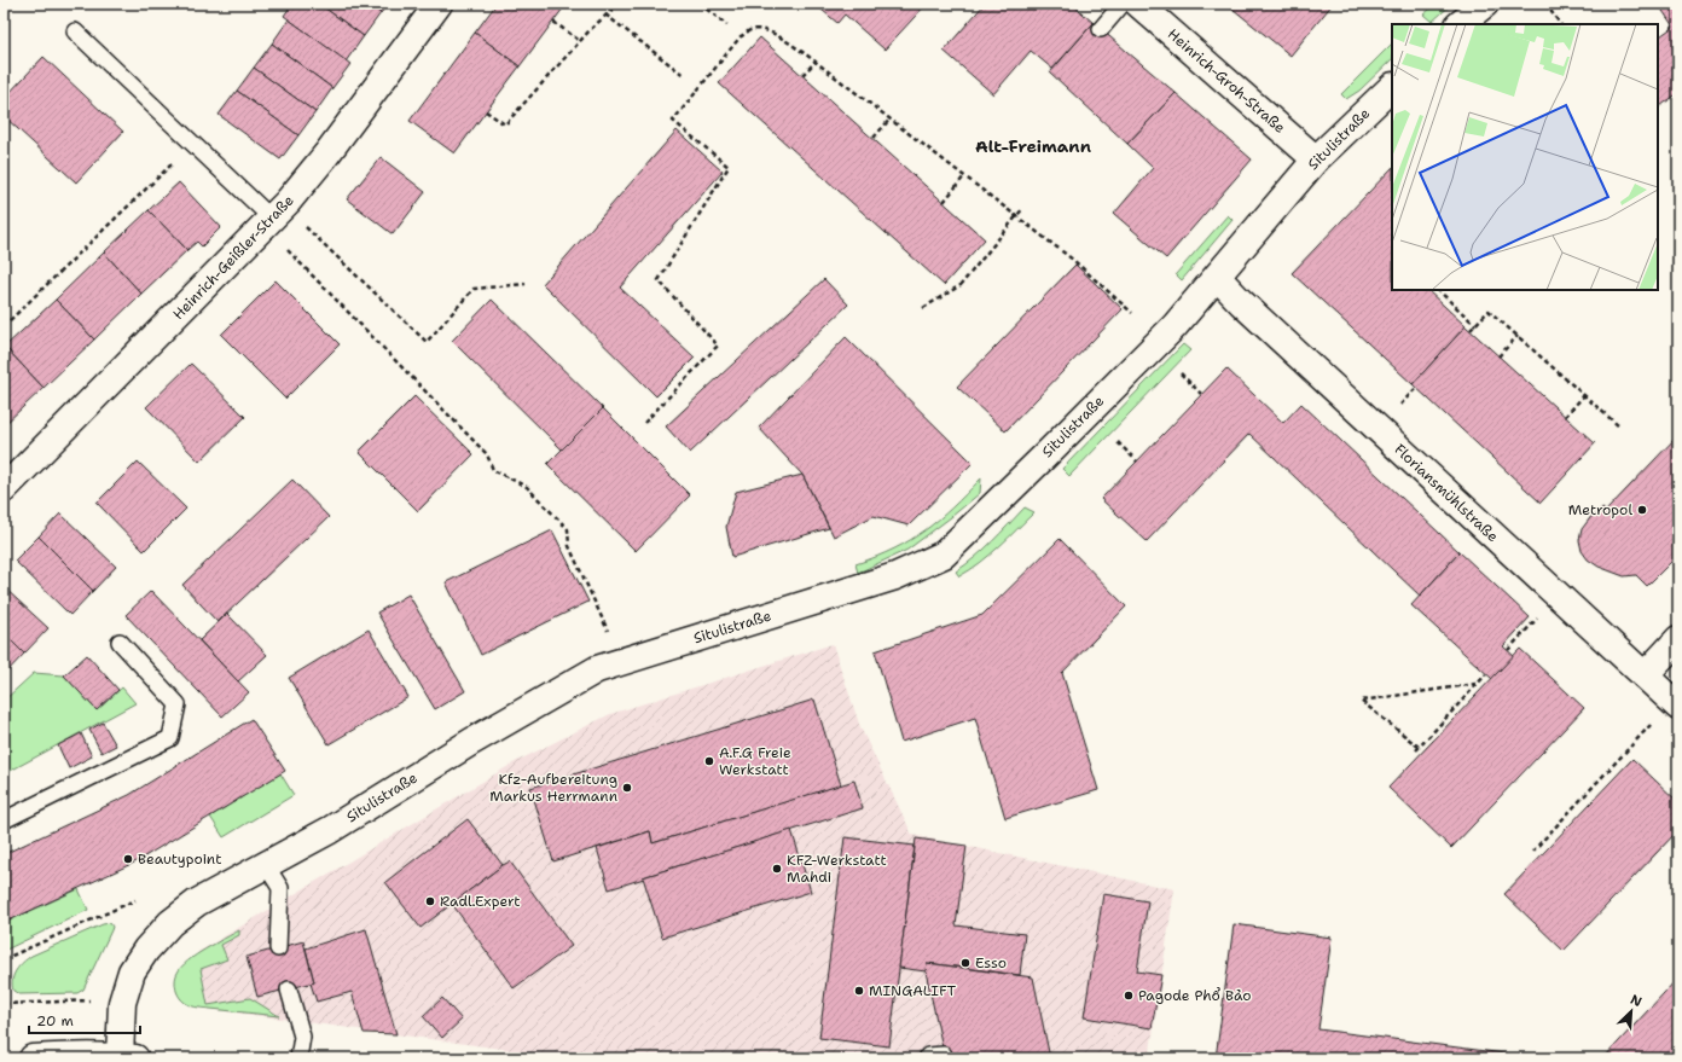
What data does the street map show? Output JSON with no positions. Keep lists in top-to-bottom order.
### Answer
{
  "streets": {
    "street": [
      "Heinrich-Groh-Straße",
      "Situlistraße",
      "Heinrich-Geißler-Straße",
      "Floriansmühlstraße"
    ]
  },
  "crossings": [
    ["Heinrich-Groh-Straße", "Situlistraße"],
    ["Situlistraße", "Floriansmühlstraße"]
  ],
  "districts": ["Alt-Freimann"],
  "places": [
    "Metropol",
    "A.F.G Freie Werkstatt",
    "Kfz-Aufbereitung Markus Herrmann",
    "Beautypoint",
    "KFZ-Werkstatt Mahdi",
    "Radl.Expert",
    "Esso",
    "MINGALIFT",
    "Pagode Phổ Bảo"
  ],
  "scale_bar": "20 m",
  "north": "top right"
}
